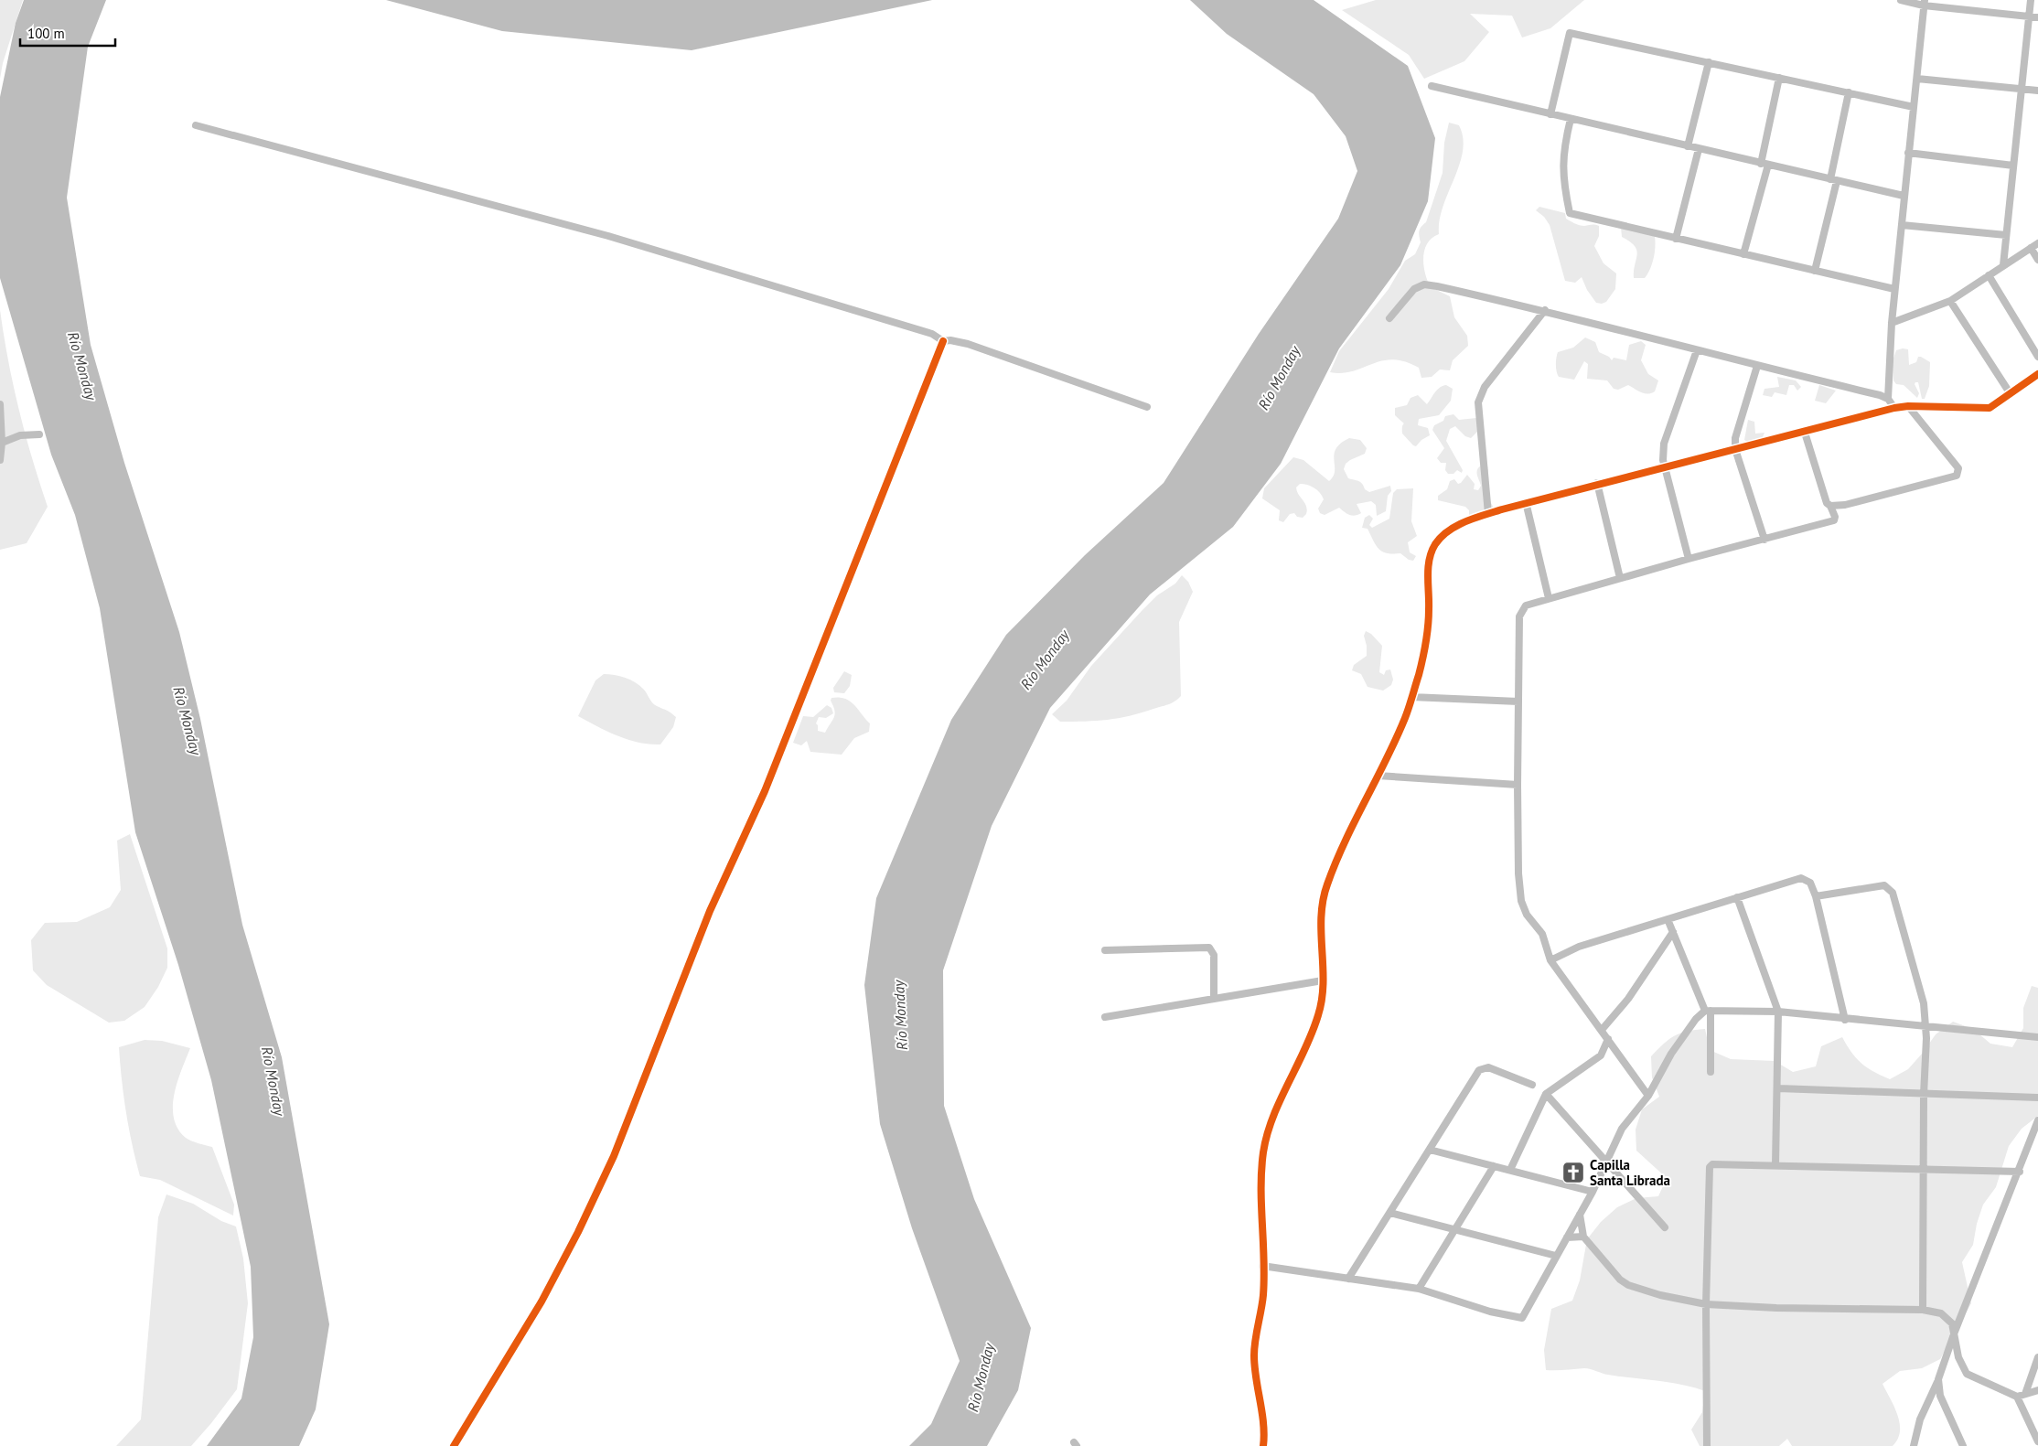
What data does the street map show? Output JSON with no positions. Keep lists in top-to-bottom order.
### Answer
{
  "water": ["Río Monday"],
  "places": {
    "church": ["Capilla Santa Librada"]
  },
  "scale_bar": "100 m"
}
